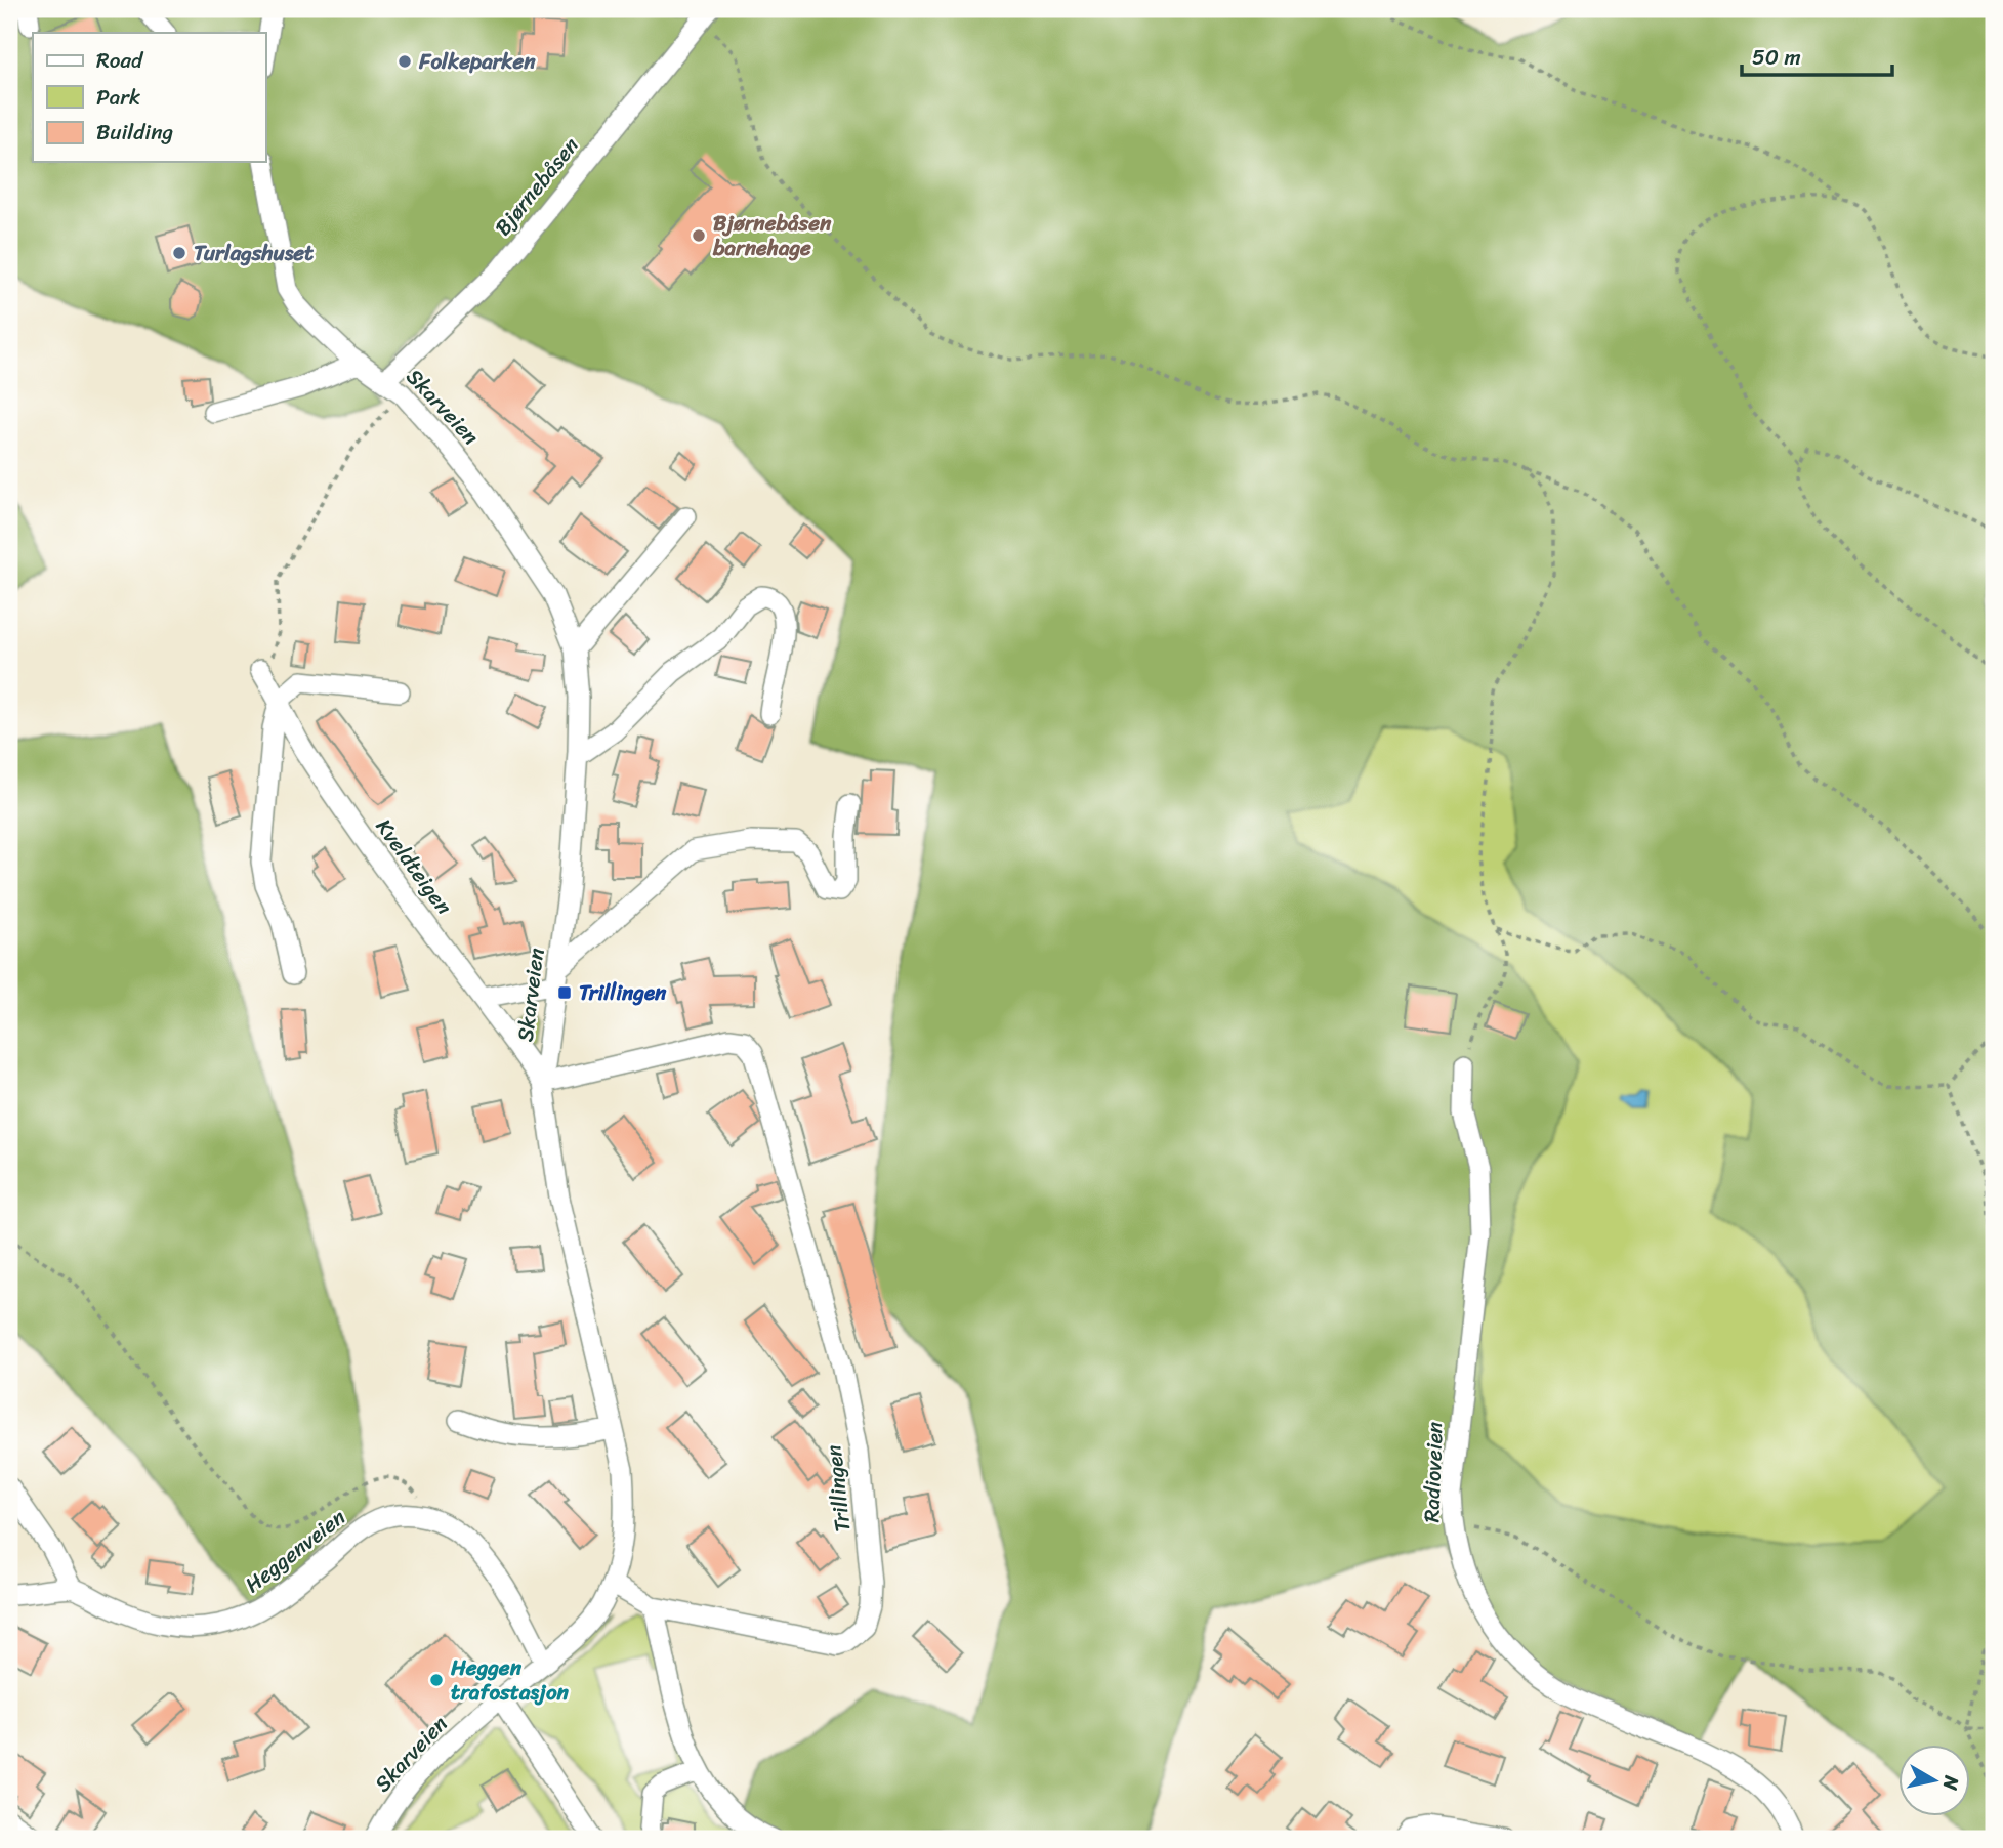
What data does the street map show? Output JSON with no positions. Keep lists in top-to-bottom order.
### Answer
{
  "streets": {
    "street": [
      "Bjørnebåsen",
      "Skarveien",
      "Kveldteigen",
      "Radioveien",
      "Trillingen",
      "Heggenveien"
    ]
  },
  "crossings": [
    ["Bjørnebåsen", "Skarveien"],
    ["Skarveien", "Kveldteigen"],
    ["Skarveien", "Trillingen"],
    ["Skarveien", "Heggenveien"],
    ["Kveldteigen", "Trillingen"]
  ],
  "places": {
    "other": [
      "Folkeparken",
      "Bjørnebåsen barnehage",
      "Turlagshuset",
      "Heggen trafostasjon"
    ],
    "transit": ["Trillingen"]
  },
  "legend": ["Road", "Park", "Building"],
  "scale_bar": "50 m",
  "north": "right"
}
